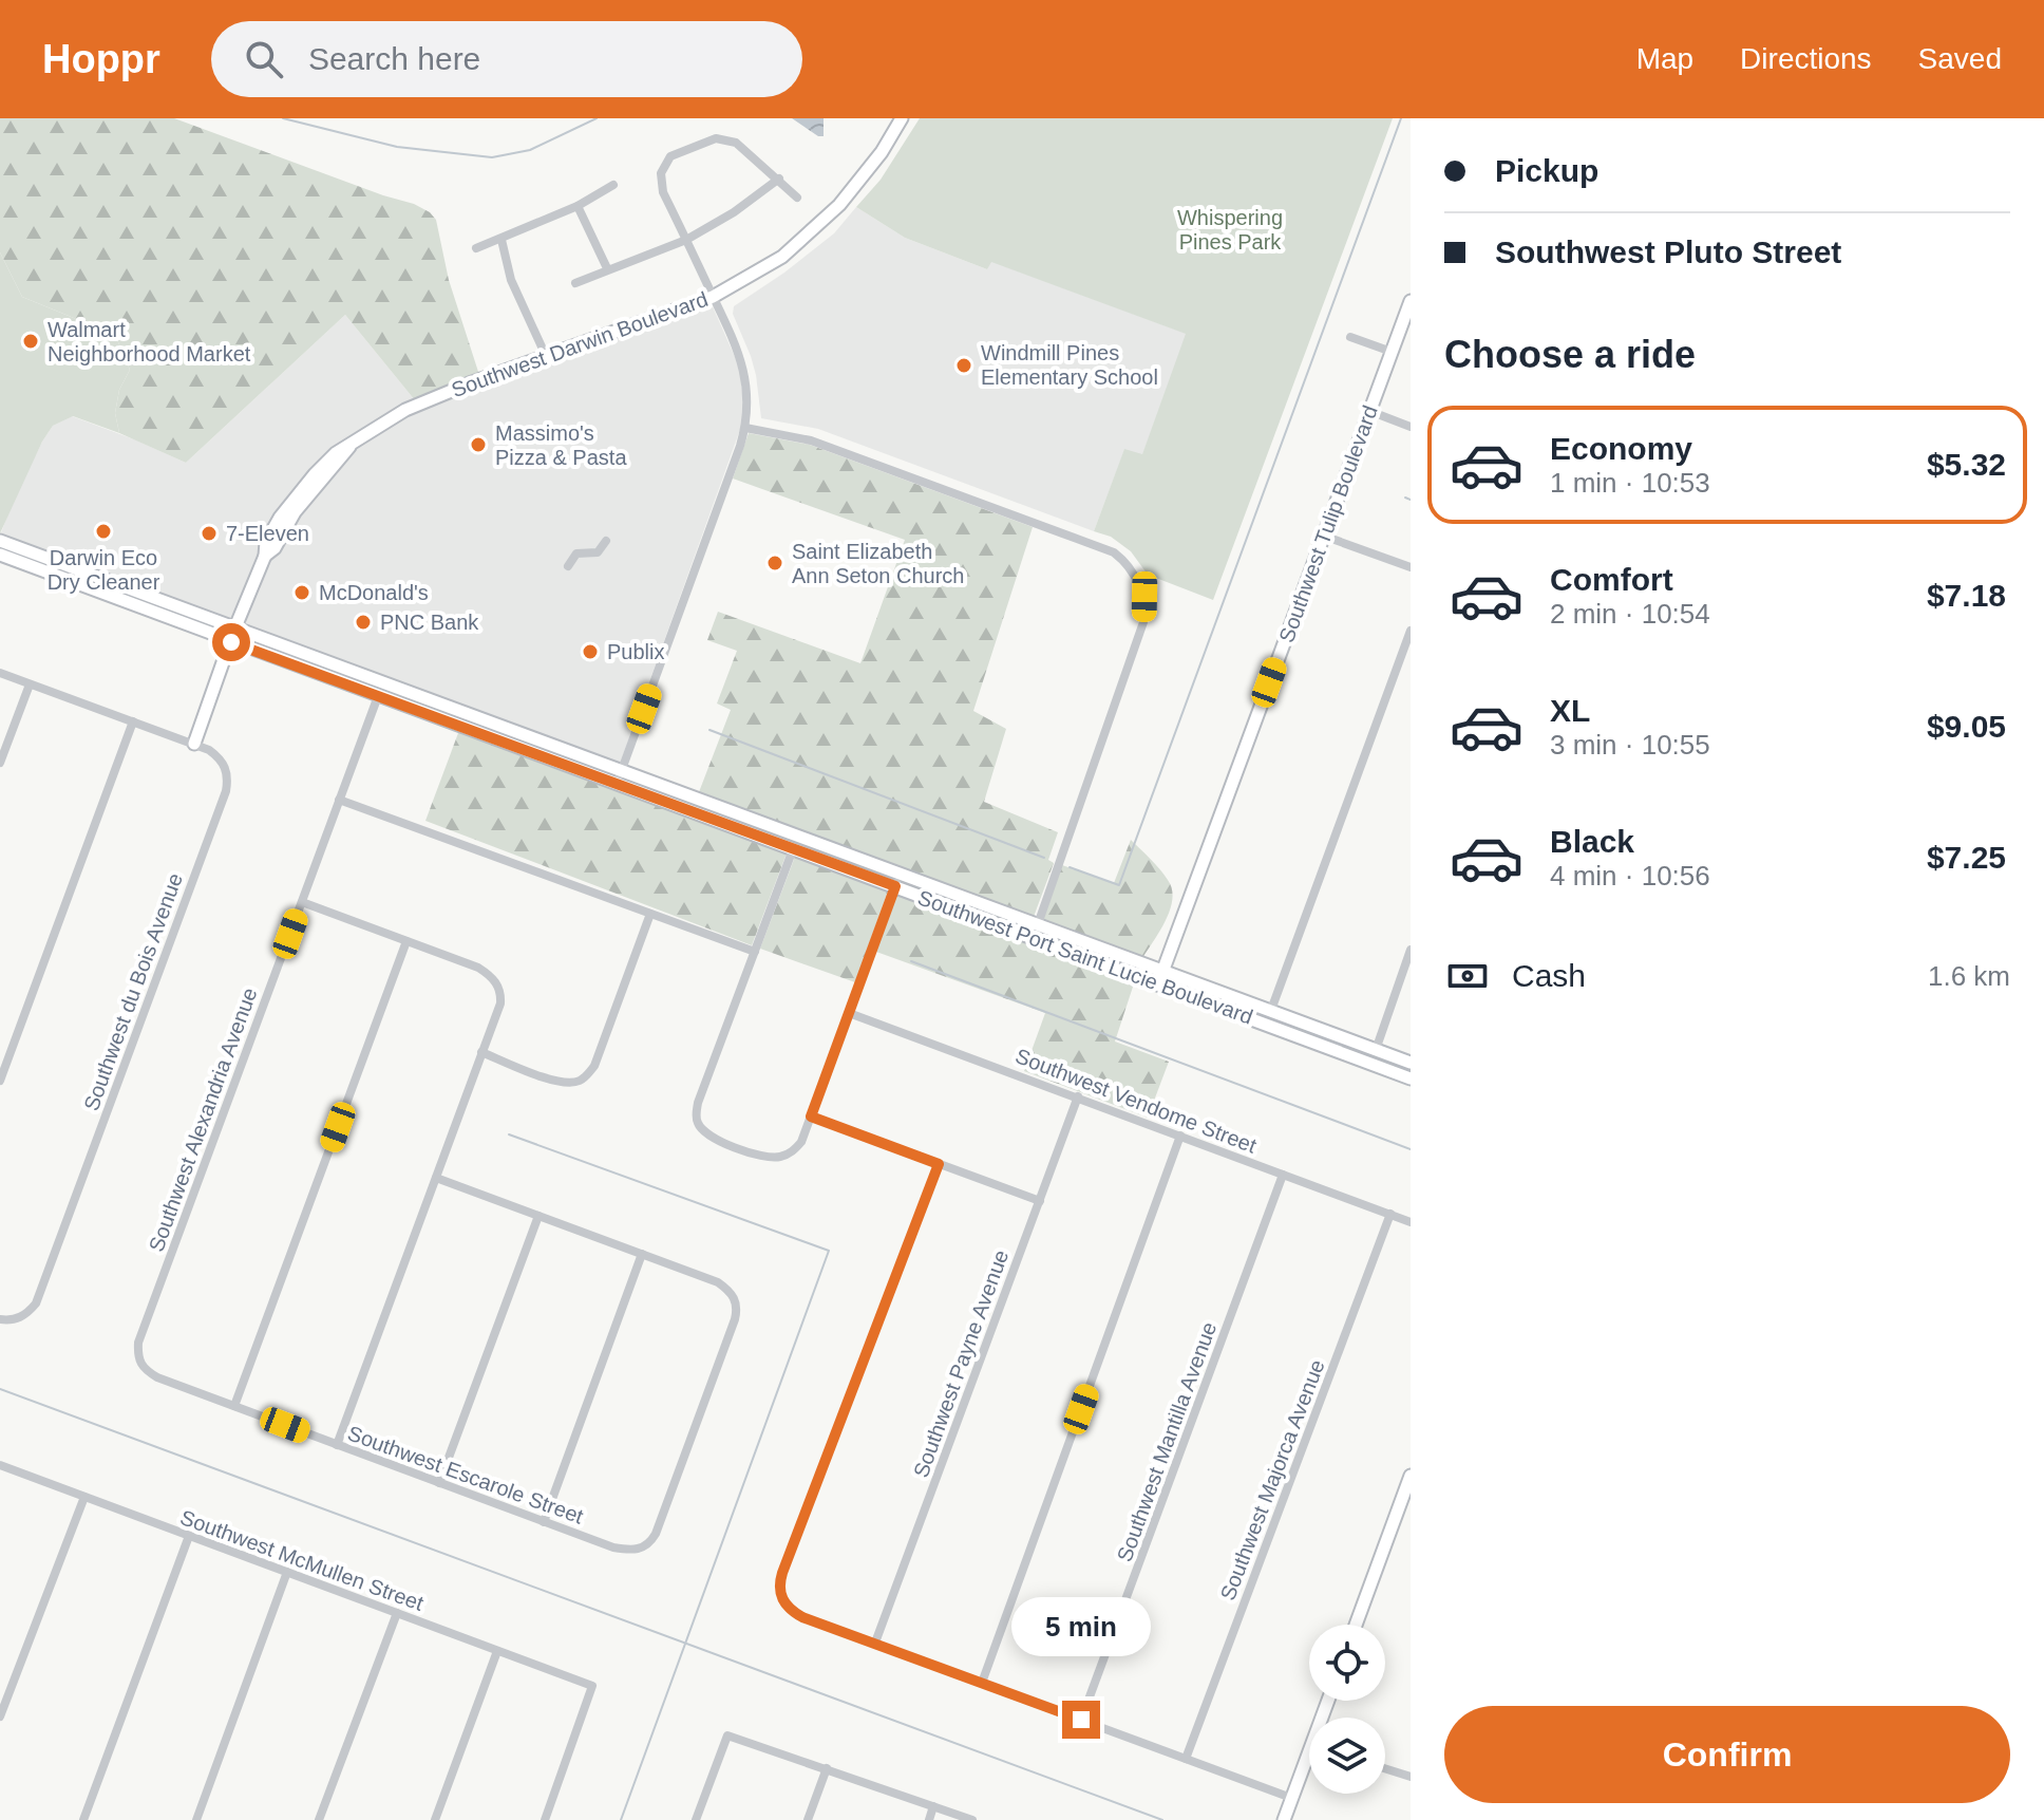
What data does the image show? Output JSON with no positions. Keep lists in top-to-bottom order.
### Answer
{
  "streets": {
    "main road": ["Southwest Darwin Boulevard", "Southwest Tulip Boulevard", "Southwest Port Saint Lucie Boulevard"],
    "street": [
      "Southwest du Bois Avenue",
      "Southwest Vendome Street",
      "Southwest Alexandria Avenue",
      "Southwest Payne Avenue",
      "Southwest Mantilla Avenue",
      "Southwest Escarole Street",
      "Southwest Majorca Avenue",
      "Southwest McMullen Street"
    ]
  },
  "crossings": [
    ["Southwest Darwin Boulevard", "Southwest Port Saint Lucie Boulevard"],
    ["Southwest Darwin Boulevard", "Southwest du Bois Avenue"],
    ["Southwest Tulip Boulevard", "Southwest Port Saint Lucie Boulevard"],
    ["Southwest Port Saint Lucie Boulevard", "Southwest Alexandria Avenue"],
    ["Southwest Vendome Street", "Southwest Payne Avenue"],
    ["Southwest Vendome Street", "Southwest Mantilla Avenue"],
    ["Southwest Vendome Street", "Southwest Majorca Avenue"],
    ["Southwest Alexandria Avenue", "Southwest Escarole Street"]
  ],
  "parks": ["Whispering Pines Park"],
  "places": [
    "Walmart Neighborhood Market",
    "Windmill Pines Elementary School",
    "Massimo's Pizza & Pasta",
    "Darwin Eco Dry Cleaner",
    "7-Eleven",
    "Saint Elizabeth Ann Seton Church",
    "McDonald's",
    "PNC Bank",
    "Publix"
  ],
  "page": {
    "header": "Hoppr",
    "search": "Search here",
    "nav": ["Map", "Directions", "Saved"],
    "banner": ["Pickup", "Southwest Pluto Street"],
    "heading": "Choose a ride",
    "list": [
      {
        "name": "Economy",
        "note": "1 min · 10:53",
        "value": "$5.32"
      },
      {
        "name": "Comfort",
        "note": "2 min · 10:54",
        "value": "$7.18"
      },
      {
        "name": "XL",
        "note": "3 min · 10:55",
        "value": "$9.05"
      },
      {
        "name": "Black",
        "note": "4 min · 10:56",
        "value": "$7.25"
      }
    ],
    "pay": ["Cash", "1.6 km"],
    "bubble": "5 min",
    "buttons": "Confirm"
  }
}
